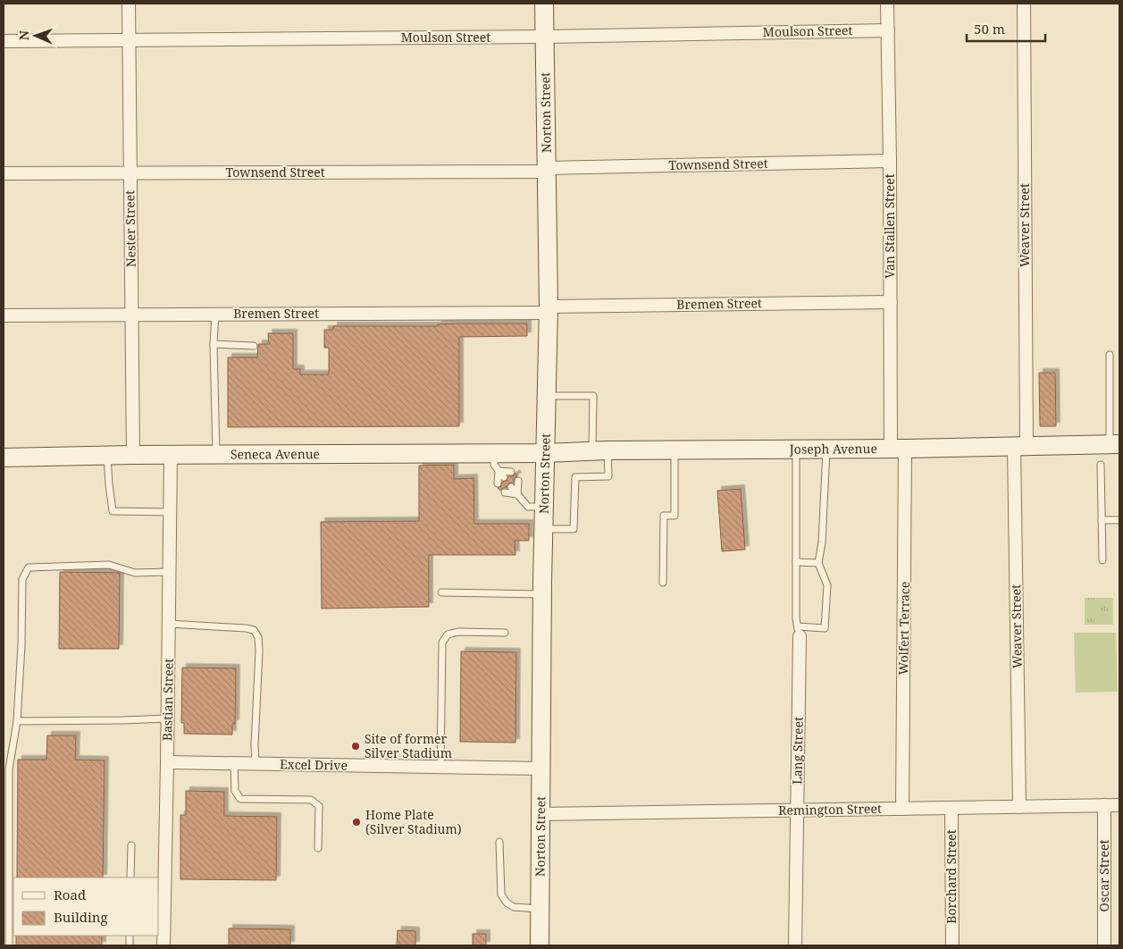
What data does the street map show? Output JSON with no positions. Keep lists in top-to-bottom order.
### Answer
{
  "streets": {
    "main road": ["Norton Street", "Joseph Avenue", "Seneca Avenue"],
    "street": [
      "Moulson Street",
      "Townsend Street",
      "Weaver Street",
      "Van Stallen Street",
      "Nester Street",
      "Bremen Street",
      "Wolfert Terrace",
      "Bastian Street",
      "Lang Street",
      "Excel Drive",
      "Remington Street",
      "Oscar Street",
      "Borchard Street"
    ]
  },
  "crossings": [
    ["Moulson Street", "Norton Street"],
    ["Moulson Street", "Van Stallen Street"],
    ["Moulson Street", "Nester Street"],
    ["Norton Street", "Townsend Street"],
    ["Norton Street", "Bremen Street"],
    ["Norton Street", "Joseph Avenue"],
    ["Norton Street", "Seneca Avenue"],
    ["Norton Street", "Excel Drive"],
    ["Norton Street", "Remington Street"],
    ["Townsend Street", "Van Stallen Street"],
    ["Townsend Street", "Nester Street"],
    ["Weaver Street", "Joseph Avenue"],
    ["Weaver Street", "Remington Street"],
    ["Van Stallen Street", "Bremen Street"],
    ["Van Stallen Street", "Joseph Avenue"],
    ["Van Stallen Street", "Wolfert Terrace"],
    ["Nester Street", "Bremen Street"],
    ["Nester Street", "Seneca Avenue"],
    ["Joseph Avenue", "Seneca Avenue"],
    ["Joseph Avenue", "Wolfert Terrace"],
    ["Seneca Avenue", "Bastian Street"],
    ["Wolfert Terrace", "Remington Street"],
    ["Bastian Street", "Excel Drive"],
    ["Lang Street", "Remington Street"],
    ["Remington Street", "Oscar Street"],
    ["Remington Street", "Borchard Street"]
  ],
  "places": ["Site of former Silver Stadium", "Home Plate (Silver Stadium)"],
  "legend": ["Road", "Building"],
  "scale_bar": "50 m",
  "north": "left"
}
